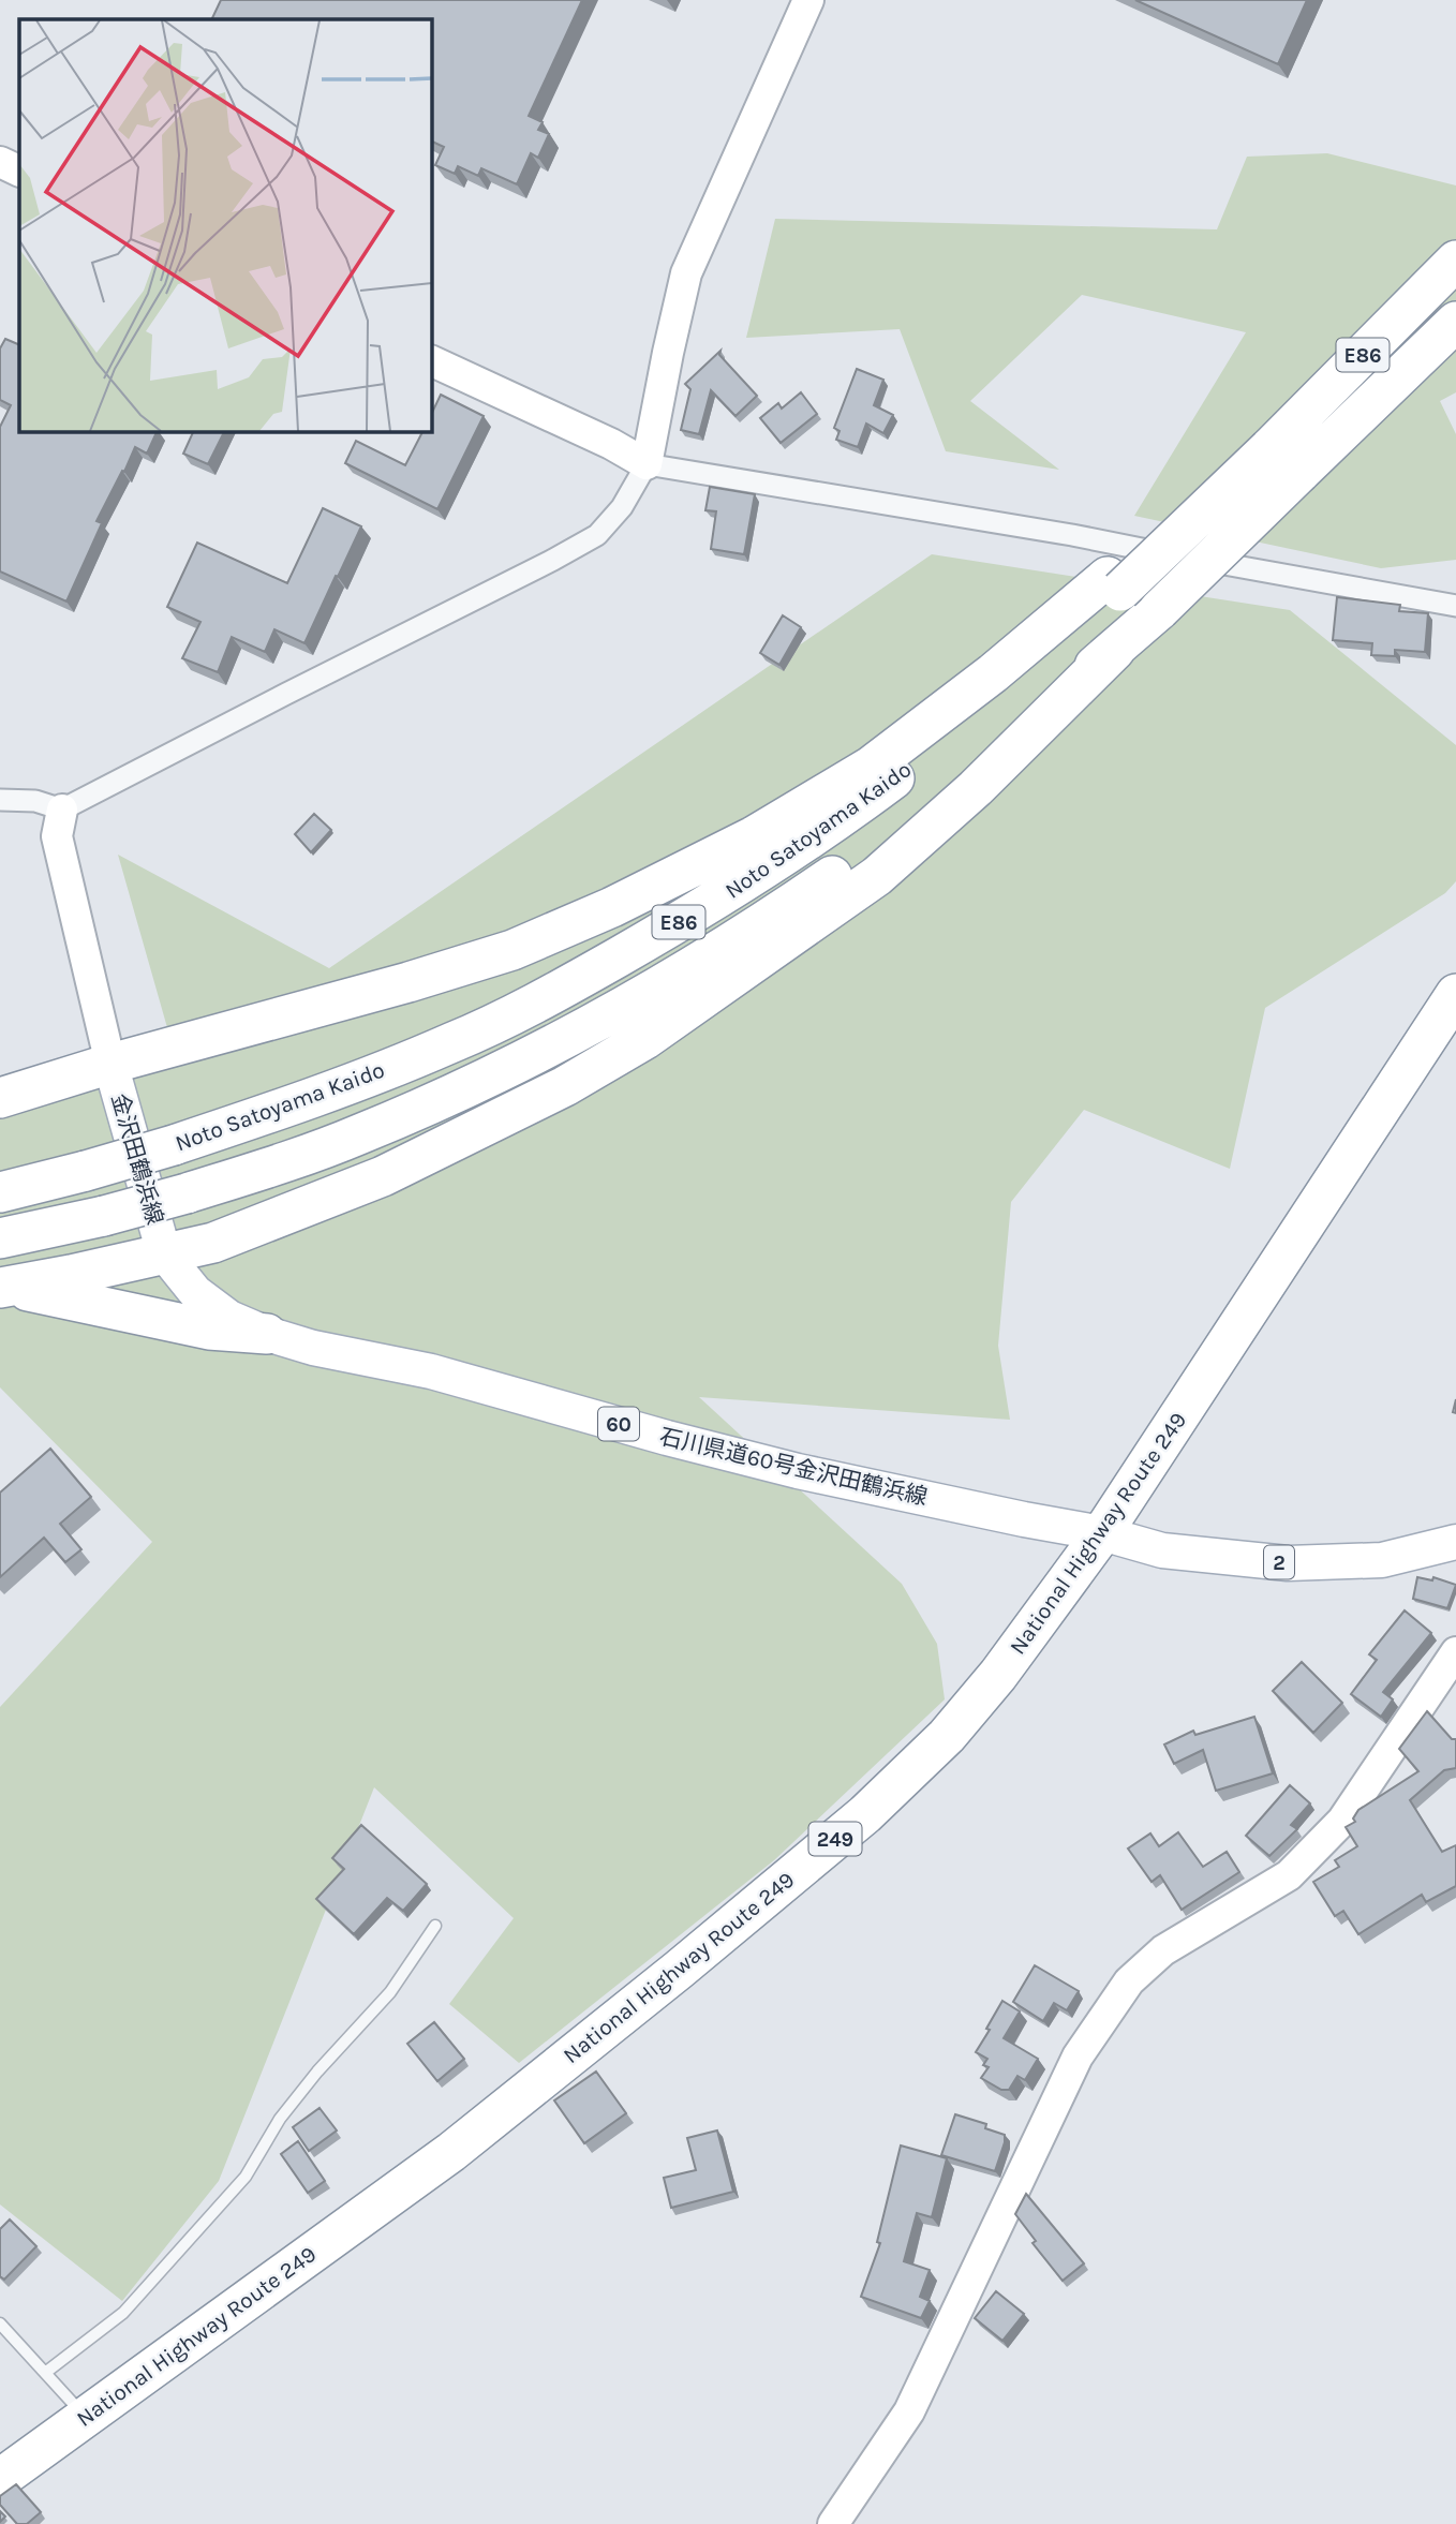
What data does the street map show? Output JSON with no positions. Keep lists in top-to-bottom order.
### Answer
{
  "streets": {
    "highway": [
      "E86",
      "Noto Satoyama Kaido",
      "National Highway Route 249",
      "249"
    ],
    "main road": [
      "金沢田鶴浜線",
      "60",
      "石川県道60号金沢田鶴浜線",
      "2"
    ]
  },
  "crossings": [
    ["E86", "Noto Satoyama Kaido"],
    ["金沢田鶴浜線", "石川県道60号金沢田鶴浜線"],
    ["石川県道60号金沢田鶴浜線", "National Highway Route 249"],
    ["石川県道60号金沢田鶴浜線", "2"],
    ["National Highway Route 249", "2"]
  ]
}
